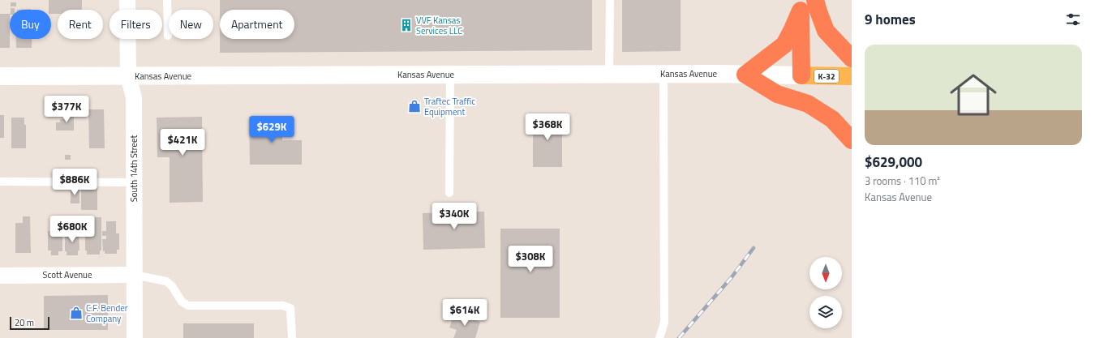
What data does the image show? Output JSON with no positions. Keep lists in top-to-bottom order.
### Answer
{
  "streets": {
    "main road": ["Kansas Avenue", "K-32"],
    "street": ["South 14th Street", "Scott Avenue"]
  },
  "crossings": [
    ["Kansas Avenue", "South 14th Street"],
    ["South 14th Street", "Scott Avenue"]
  ],
  "places": {
    "building": ["VVF Kansas Services LLC"],
    "shop": ["Traftec Traffic Equipment", "C.F. Bender Company"]
  },
  "scale_bar": "20 m",
  "north": "bottom",
  "page": {
    "heading": "9 homes",
    "chip": [
      "Buy",
      "Rent",
      "Filters",
      "New",
      "Apartment"
    ],
    "list": [
      {
        "name": "$629,000",
        "note": "3 rooms · 110 m² · Kansas Avenue"
      }
    ],
    "price": [
      "$377K",
      "$368K",
      "$629K",
      "$421K",
      "$886K",
      "$340K",
      "$680K",
      "$308K",
      "$614K"
    ],
    "scale": "20 m"
  }
}
